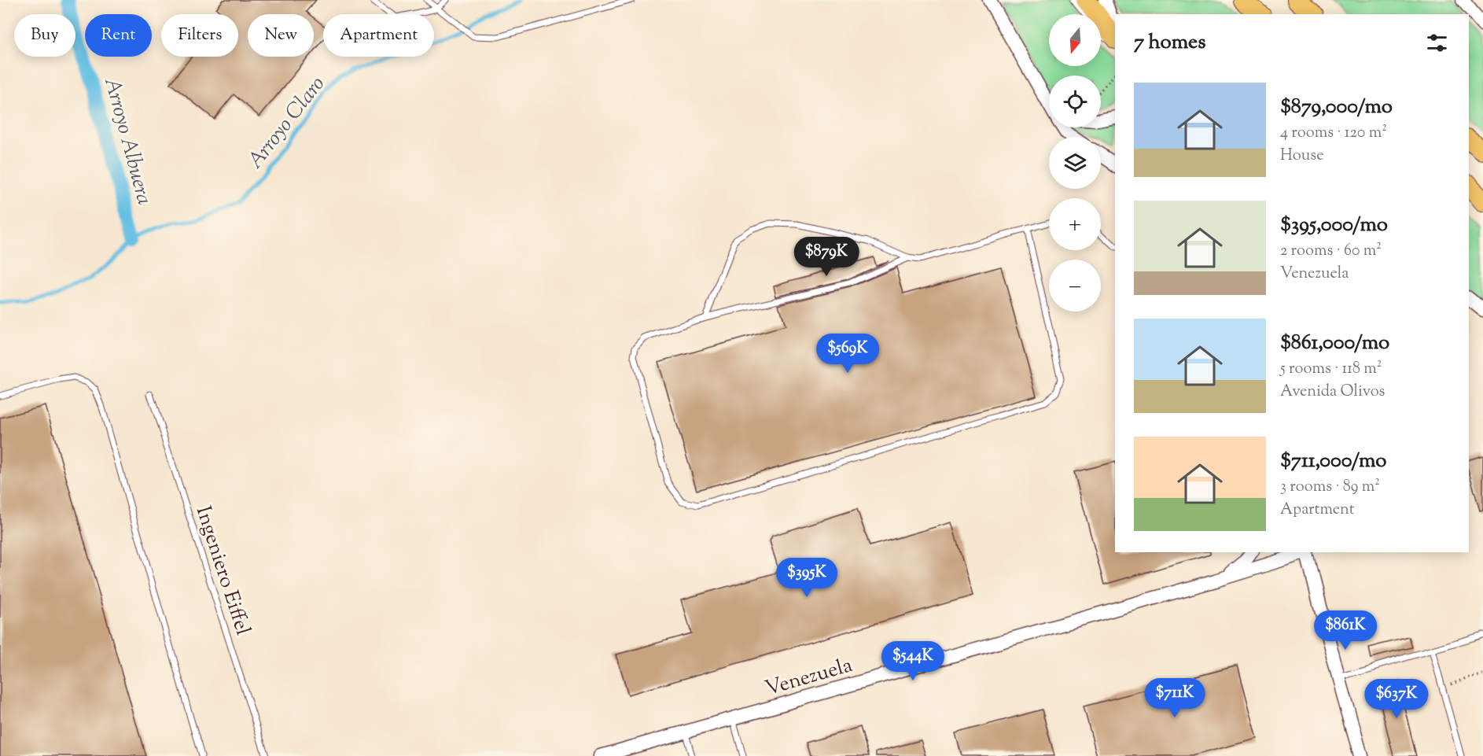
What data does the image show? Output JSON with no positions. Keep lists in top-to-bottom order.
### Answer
{
  "streets": {
    "street": ["Venezuela"],
    "lane": ["Ingeniero Eiffel"]
  },
  "water": ["Arroyo Claro", "Arroyo Albuera"],
  "north": "bottom",
  "page": {
    "map_buttons": ["+", "−"],
    "chip": [
      "Buy",
      "Rent",
      "Filters",
      "New",
      "Apartment"
    ],
    "heading": "7 homes",
    "list": [
      {
        "name": "$879,000/mo",
        "note": "4 rooms · 120 m² · House"
      },
      {
        "name": "$395,000/mo",
        "note": "2 rooms · 60 m² · Venezuela"
      },
      {
        "name": "$861,000/mo",
        "note": "5 rooms · 118 m² · Avenida Olivos"
      },
      {
        "name": "$711,000/mo",
        "note": "3 rooms · 89 m² · Apartment"
      }
    ],
    "price": [
      "$879K",
      "$569K",
      "$395K",
      "$861K",
      "$544K",
      "$711K",
      "$637K"
    ]
  }
}
